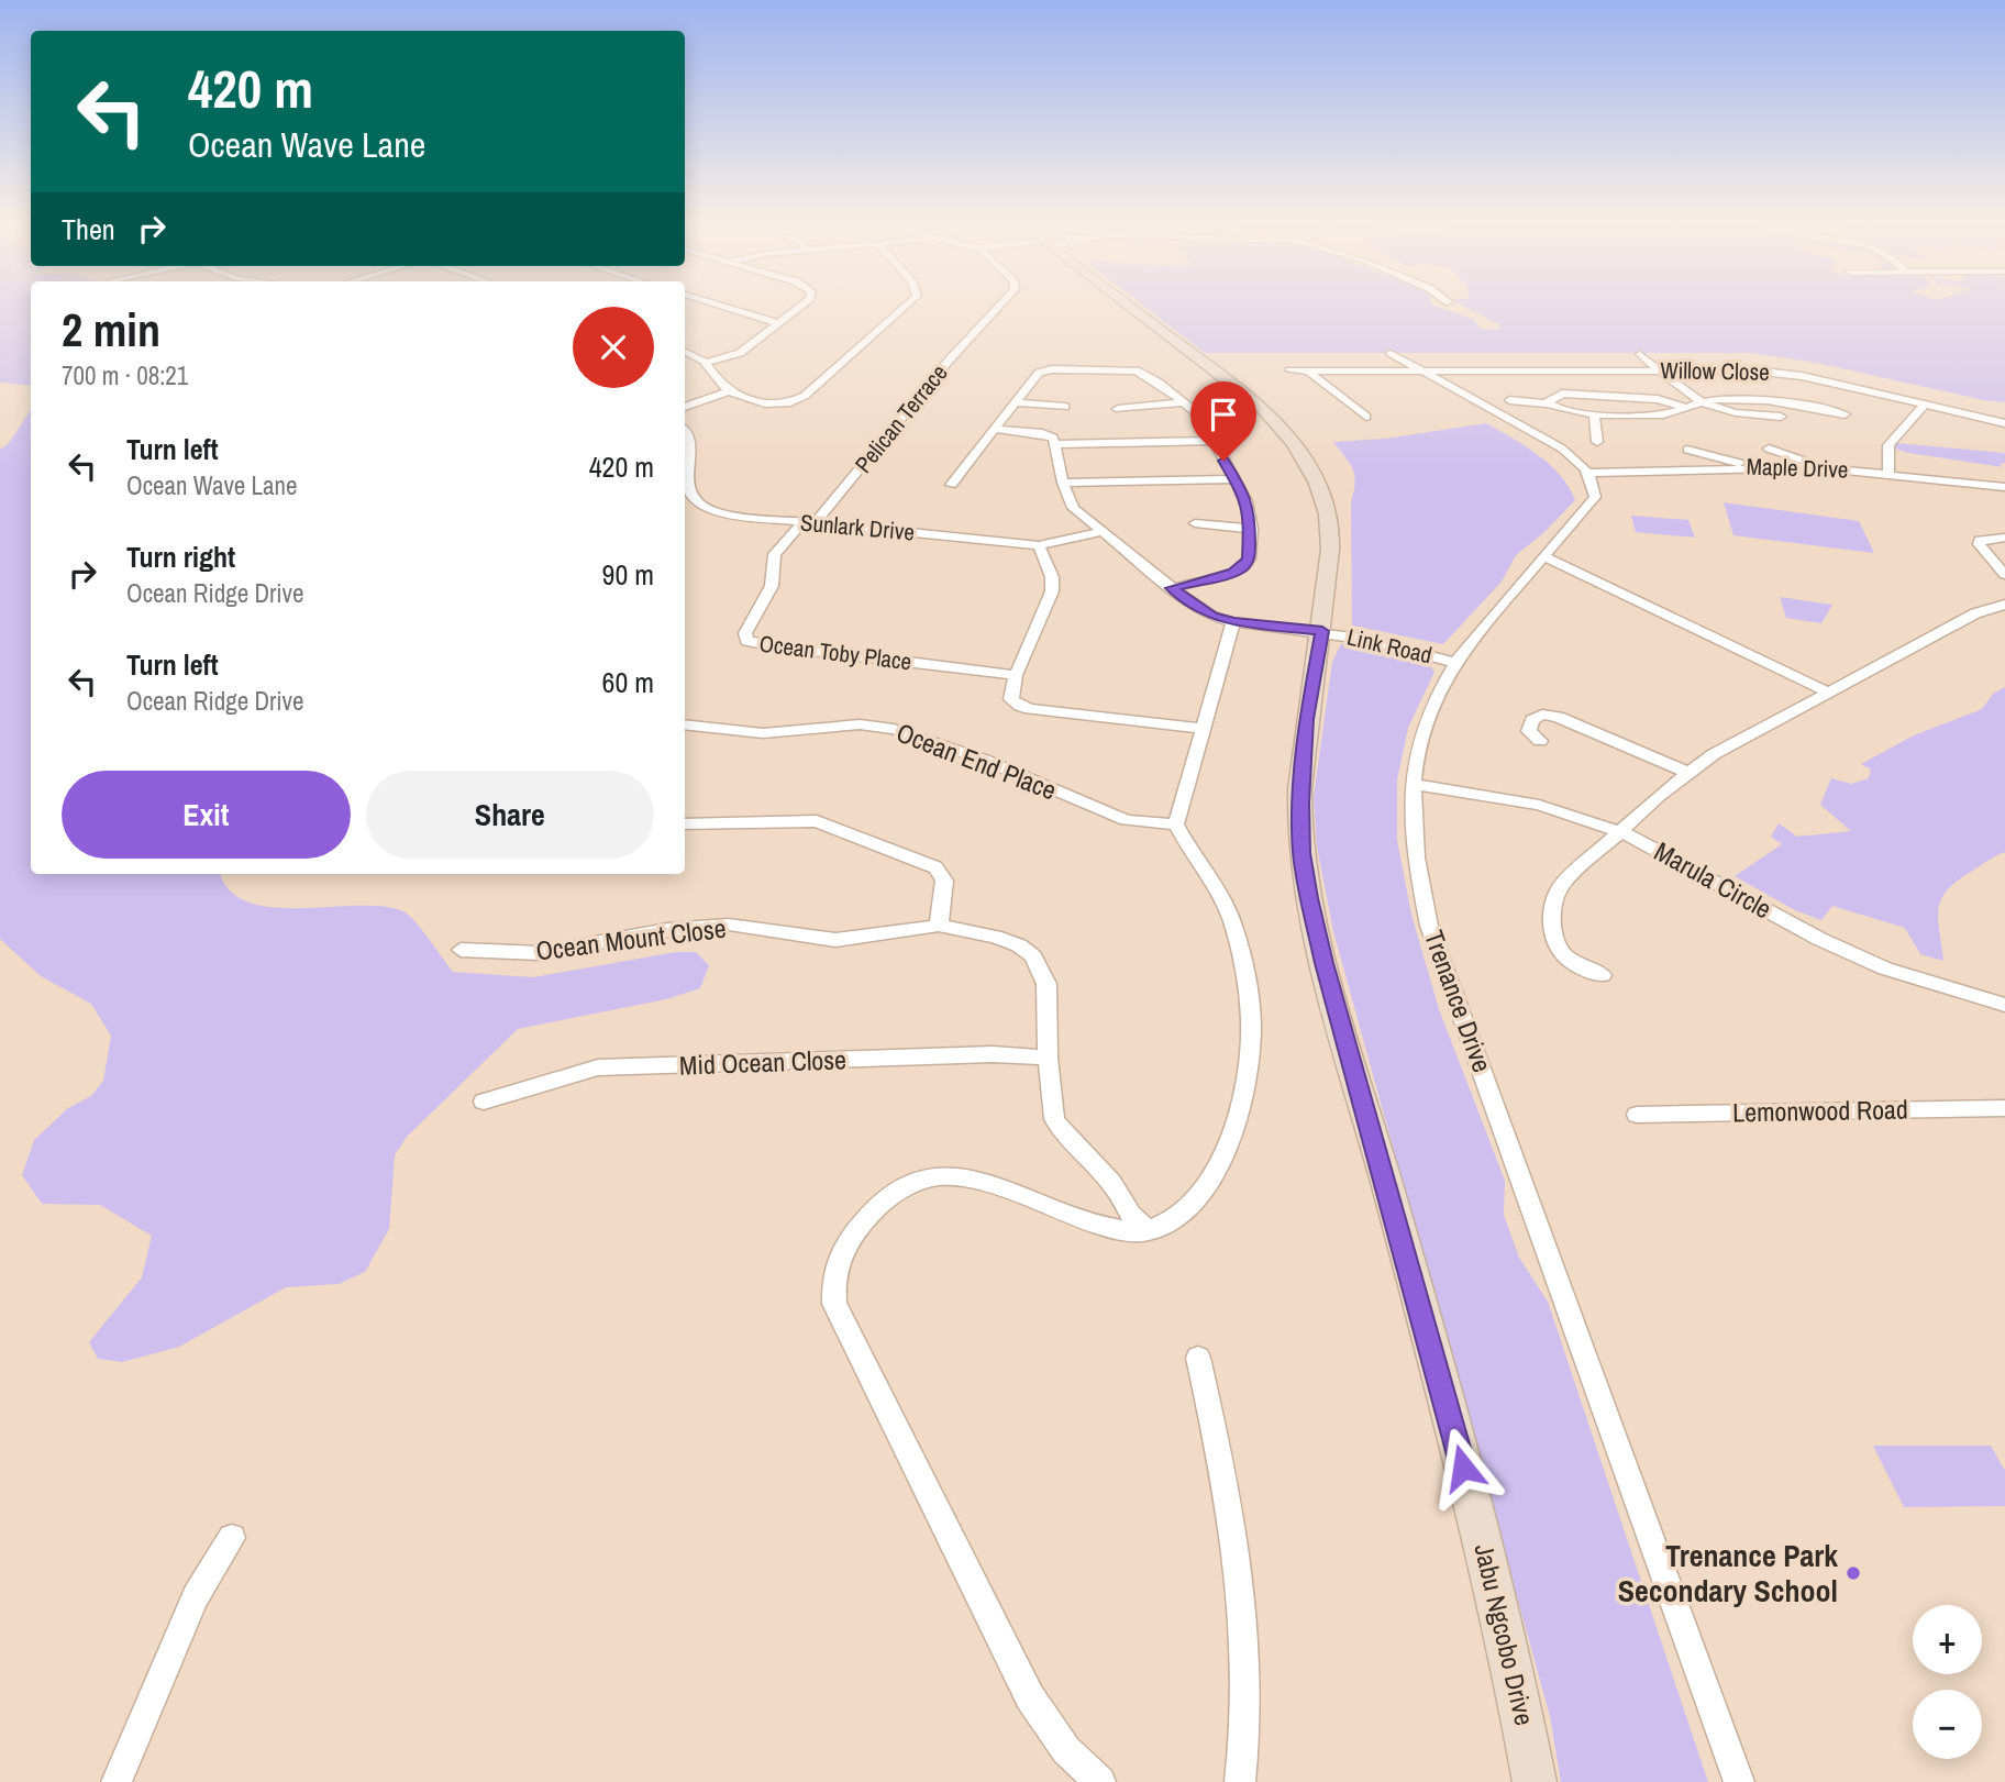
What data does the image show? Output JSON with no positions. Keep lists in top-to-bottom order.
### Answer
{
  "streets": {
    "main road": ["Jabu Ngcobo Drive"],
    "street": [
      "Willow Close",
      "Pelican Terrace",
      "Maple Drive",
      "Sunlark Drive",
      "Link Road",
      "Ocean Toby Place",
      "Ocean End Place",
      "Marula Circle",
      "Ocean Mount Close",
      "Trenance Drive",
      "Mid Ocean Close",
      "Lemonwood Road"
    ]
  },
  "crossings": [
    ["Pelican Terrace", "Sunlark Drive"],
    ["Pelican Terrace", "Ocean Toby Place"],
    ["Maple Drive", "Trenance Drive"],
    ["Sunlark Drive", "Link Road"],
    ["Sunlark Drive", "Ocean Toby Place"],
    ["Link Road", "Trenance Drive"],
    ["Link Road", "Jabu Ngcobo Drive"],
    ["Marula Circle", "Trenance Drive"],
    ["Ocean Mount Close", "Mid Ocean Close"]
  ],
  "places": ["Trenance Park Secondary School"],
  "page": {
    "turn": ["420 m", "Ocean Wave Lane"],
    "then": "Then",
    "heading": ["2 min", "700 m · 08:21"],
    "list": [
      {
        "name": "Turn left",
        "note": "Ocean Wave Lane",
        "value": "420 m"
      },
      {
        "name": "Turn right",
        "note": "Ocean Ridge Drive",
        "value": "90 m"
      },
      {
        "name": "Turn left",
        "note": "Ocean Ridge Drive",
        "value": "60 m"
      }
    ],
    "buttons": ["Exit", "Share"],
    "map_buttons": ["+", "−"]
  }
}
